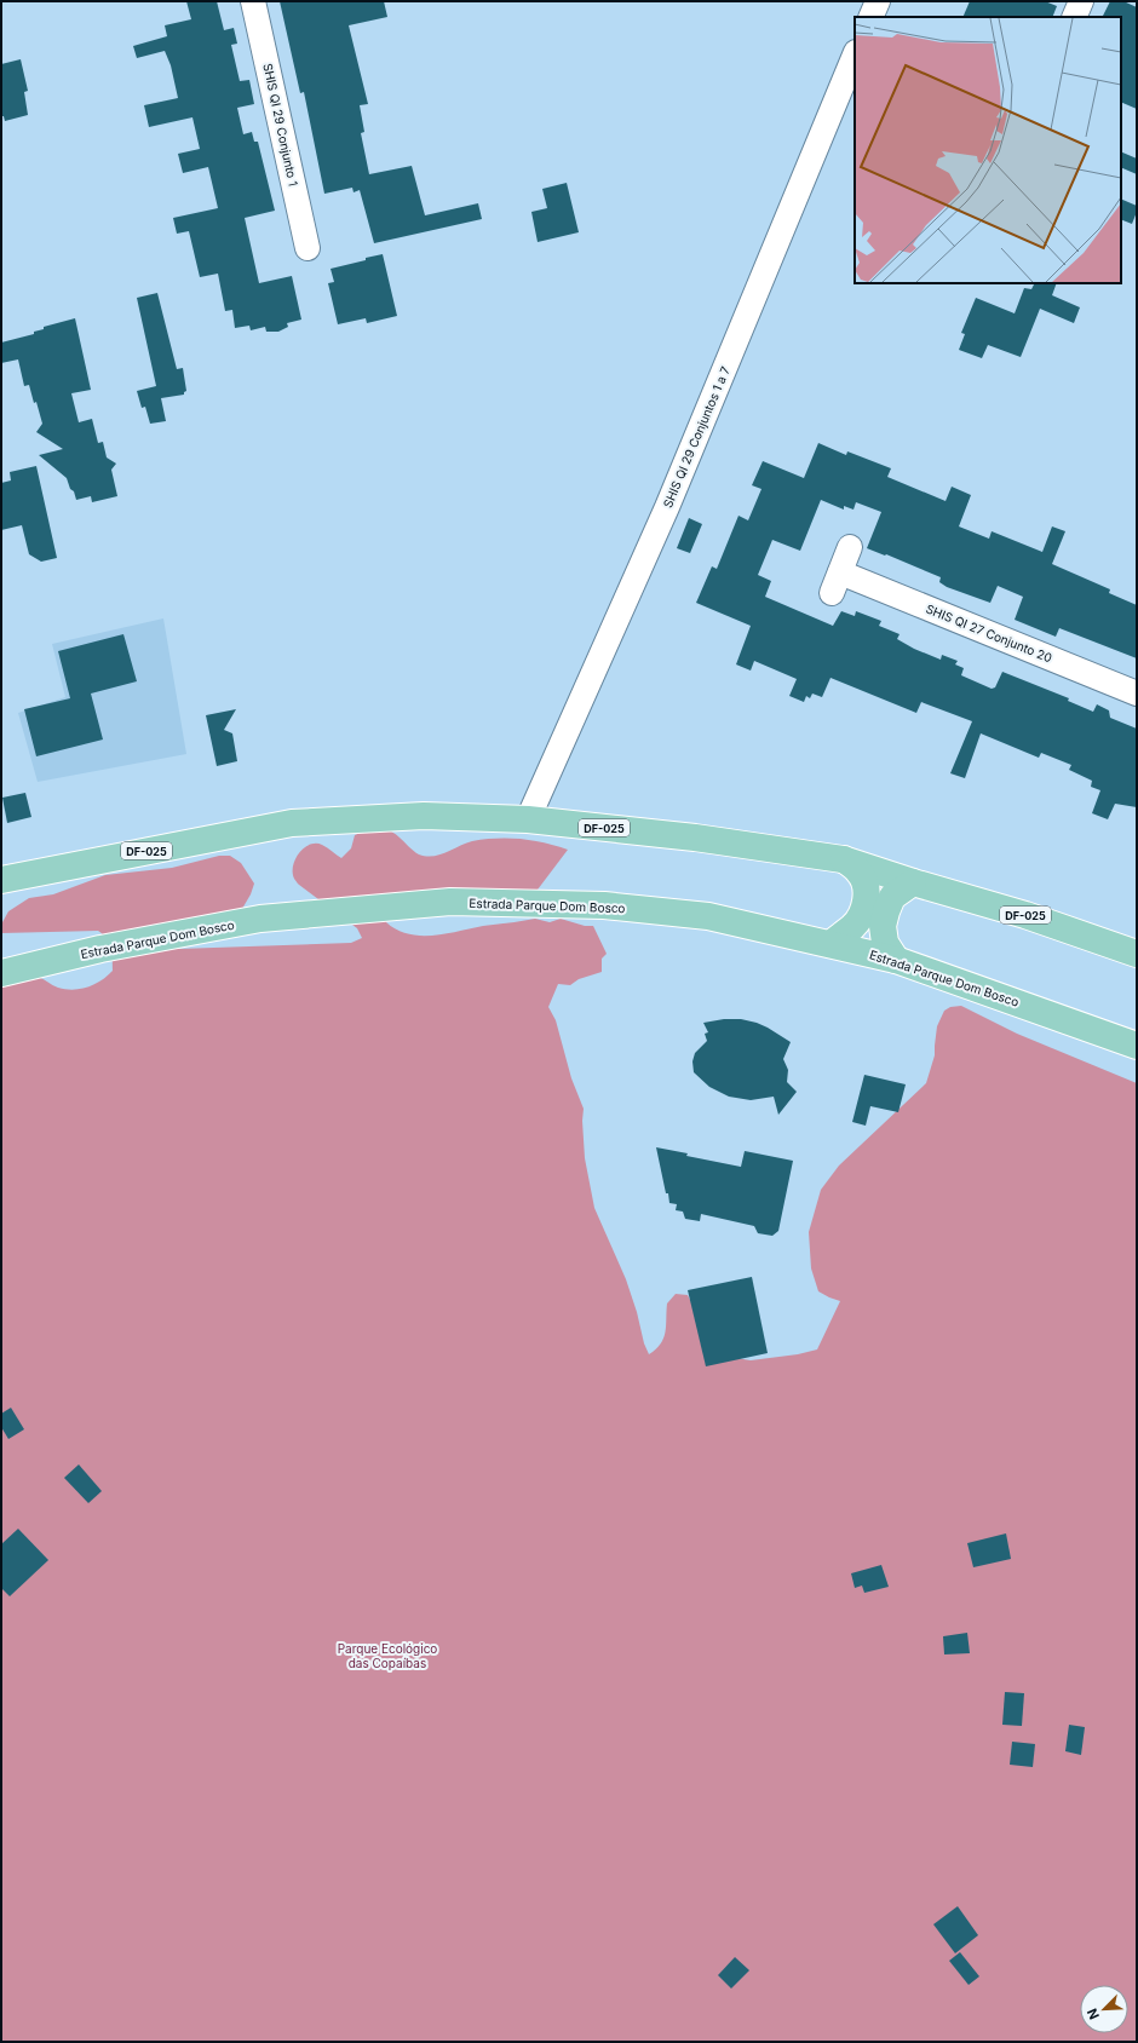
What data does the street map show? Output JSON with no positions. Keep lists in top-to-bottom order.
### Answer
{
  "streets": {
    "main road": ["DF-025", "Estrada Parque Dom Bosco"],
    "street": ["SHIS QI 29 Conjunto 1", "SHIS QI 29 Conjuntos 1 a 7", "SHIS QI 27 Conjunto 20"]
  },
  "crossings": [
    ["SHIS QI 29 Conjuntos 1 a 7", "DF-025"]
  ],
  "parks": ["Parque Ecológico das Copaíbas"],
  "north": "bottom left"
}
